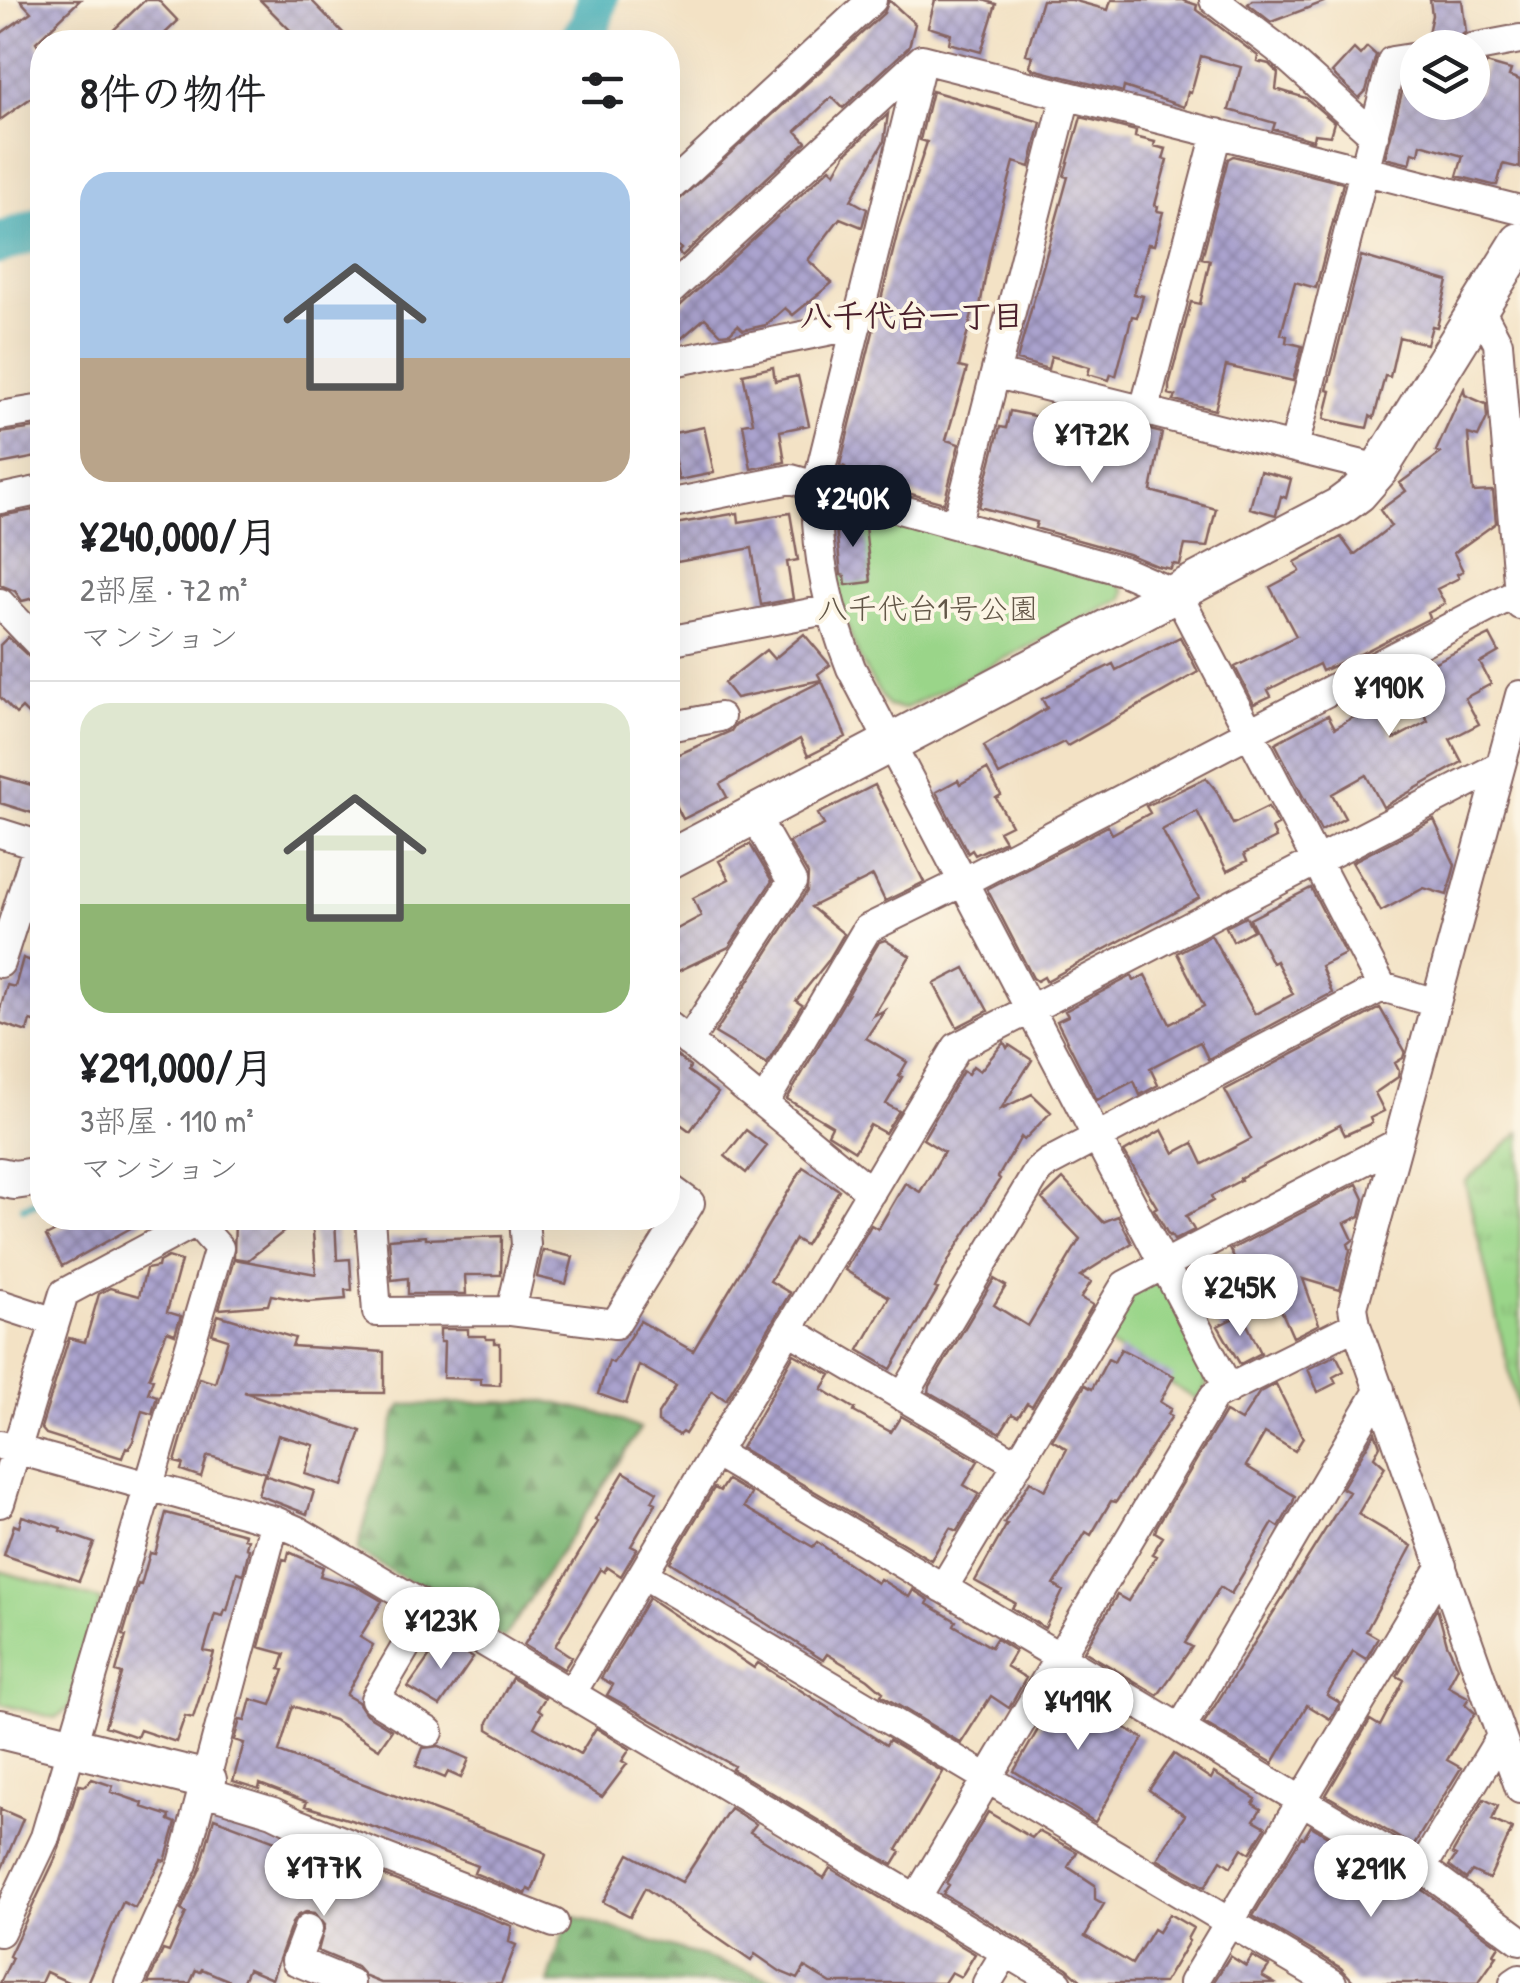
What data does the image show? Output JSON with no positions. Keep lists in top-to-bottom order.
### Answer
{
  "districts": ["八千代台一丁目"],
  "parks": ["八千代台1号公園"],
  "page": {
    "heading": "8件の物件",
    "list": [
      {
        "name": "¥240,000/月",
        "note": "2部屋 · 72 m² · マンション"
      },
      {
        "name": "¥291,000/月",
        "note": "3部屋 · 110 m² · マンション"
      }
    ],
    "price": [
      "¥172K",
      "¥240K",
      "¥190K",
      "¥245K",
      "¥123K",
      "¥419K",
      "¥177K",
      "¥291K"
    ]
  }
}
